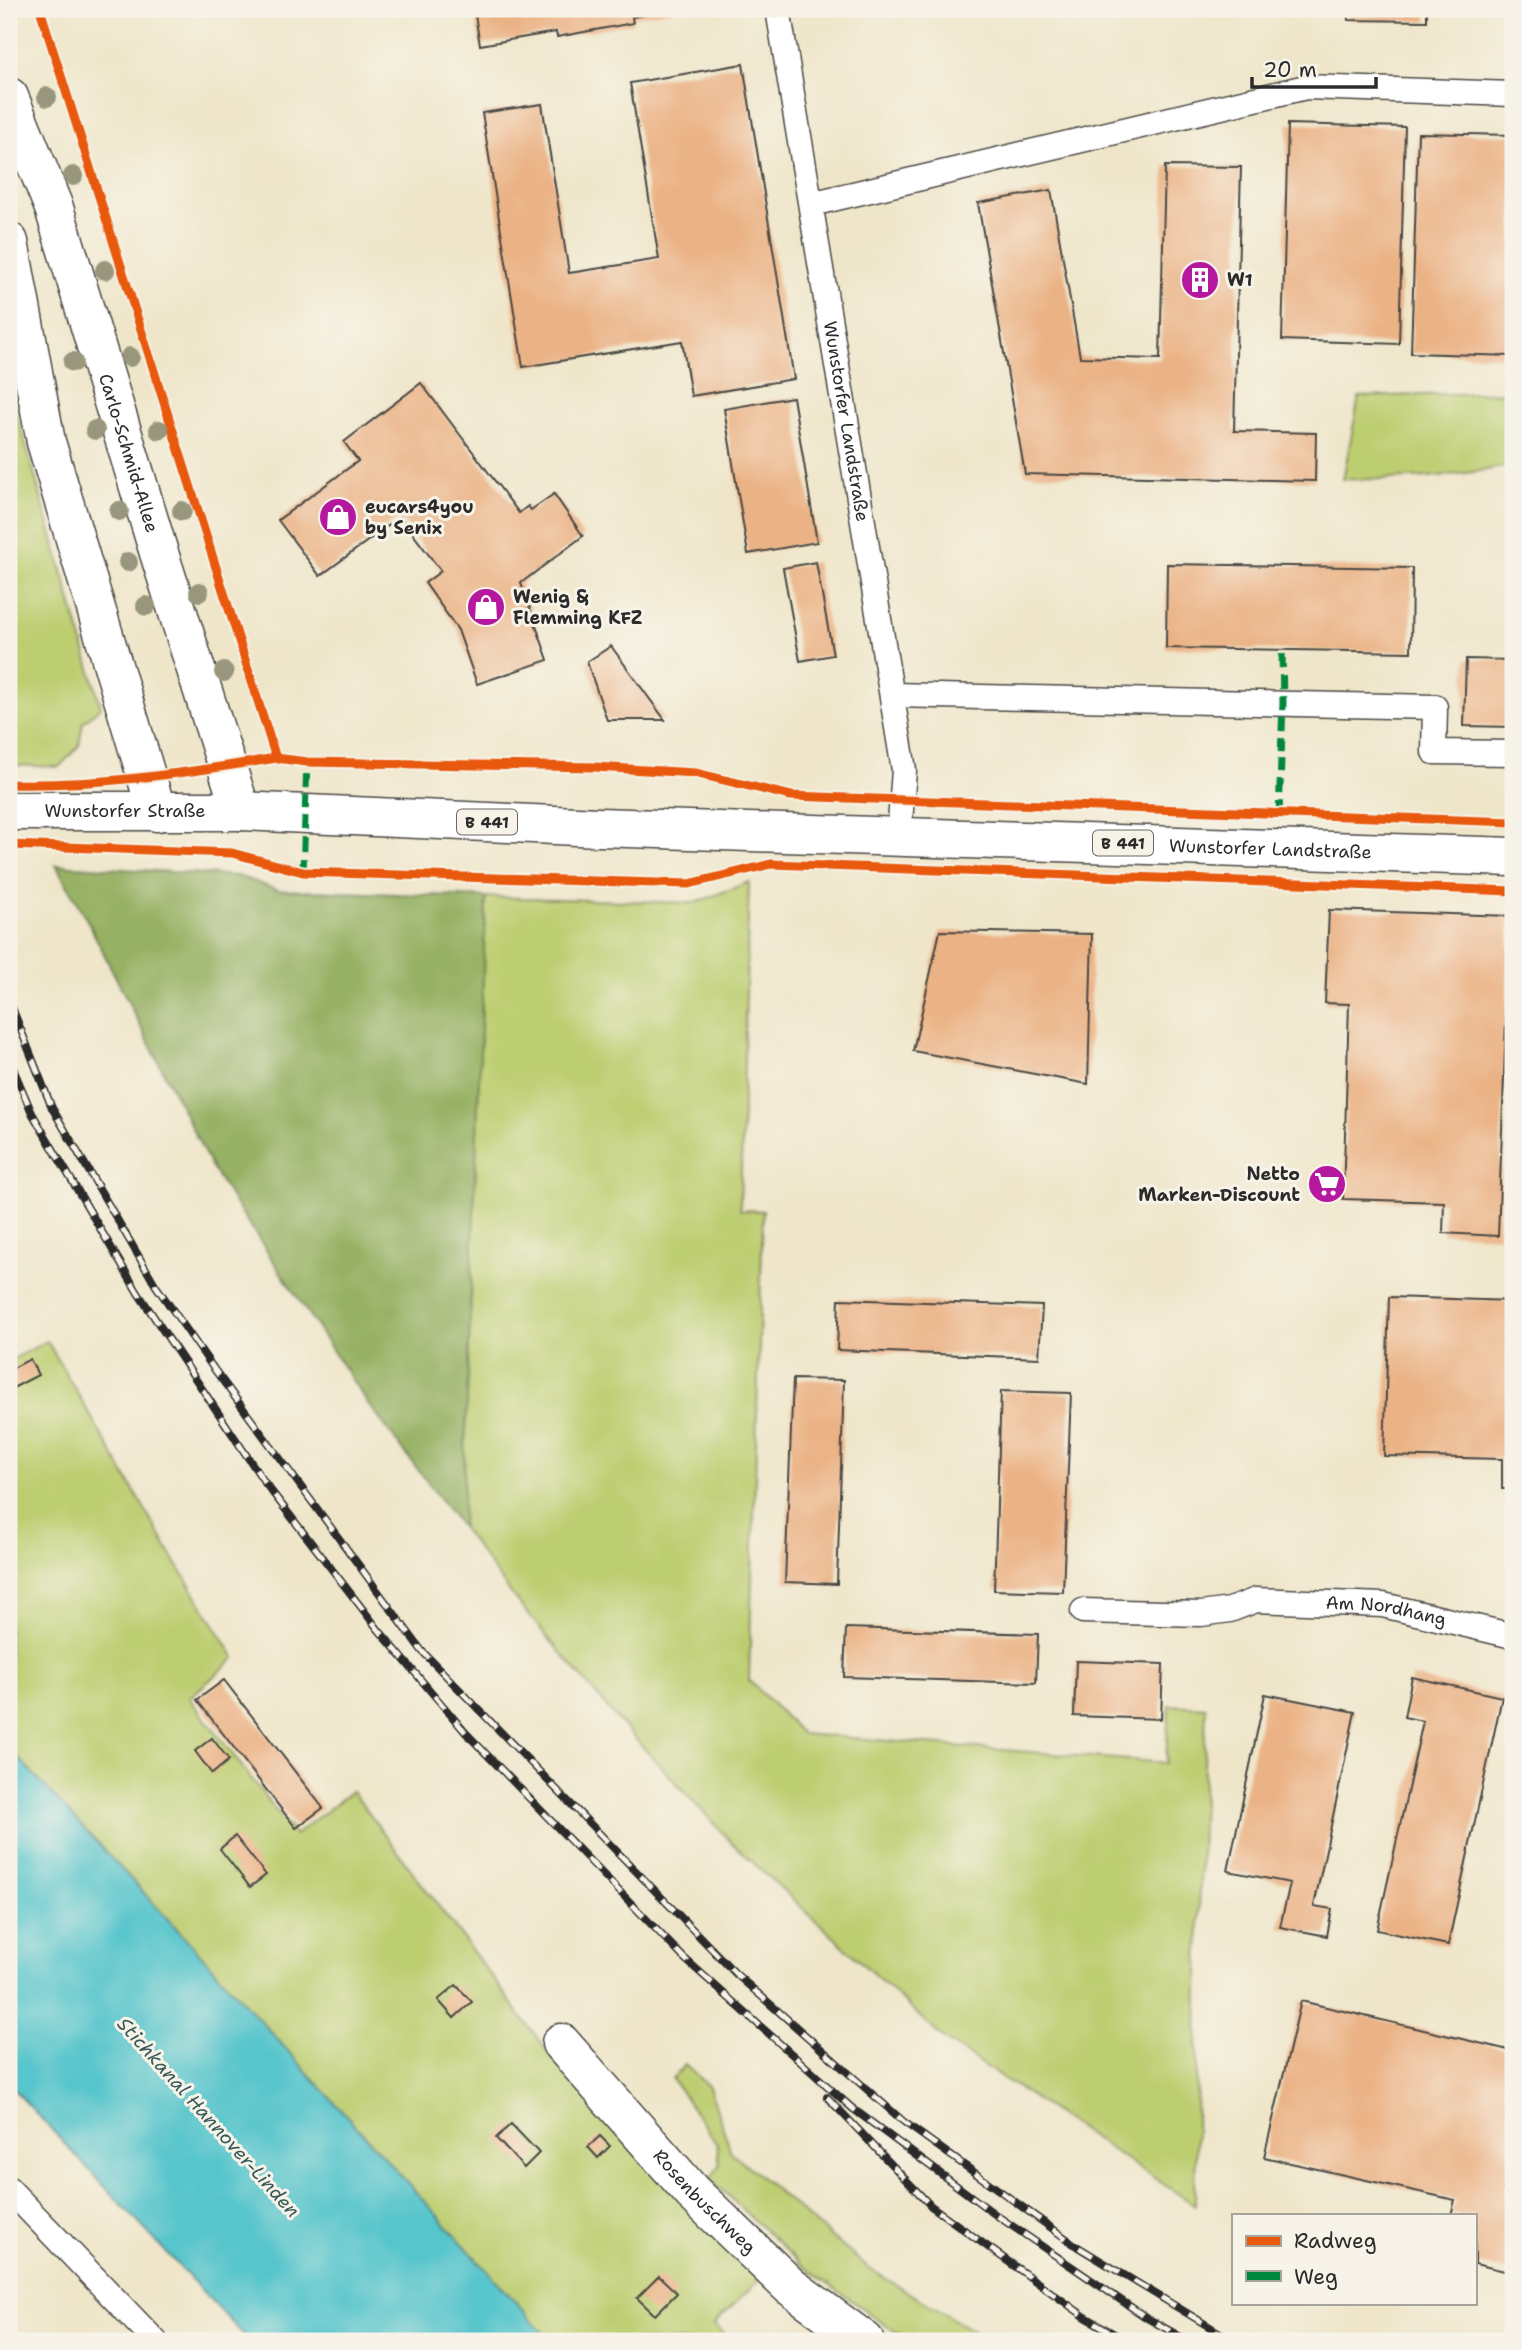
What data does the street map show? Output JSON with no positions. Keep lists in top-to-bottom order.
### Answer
{
  "streets": {
    "main road": [
      "Wunstorfer Landstraße",
      "Carlo-Schmid-Allee",
      "Wunstorfer Straße",
      "B 441",
      "Rosenbuschweg"
    ],
    "lane": ["Am Nordhang"]
  },
  "crossings": [
    ["Wunstorfer Landstraße", "Carlo-Schmid-Allee"],
    ["Wunstorfer Landstraße", "Wunstorfer Straße"],
    ["Carlo-Schmid-Allee", "Wunstorfer Straße"]
  ],
  "water": ["Stichkanal Hannover-Linden"],
  "places": {
    "building": ["W1"],
    "shop": ["eucars4you by Senix", "Wenig & Flemming KFZ"],
    "supermarket": ["Netto Marken-Discount"]
  },
  "legend": ["Radweg", "Weg"],
  "scale_bar": "20 m"
}
